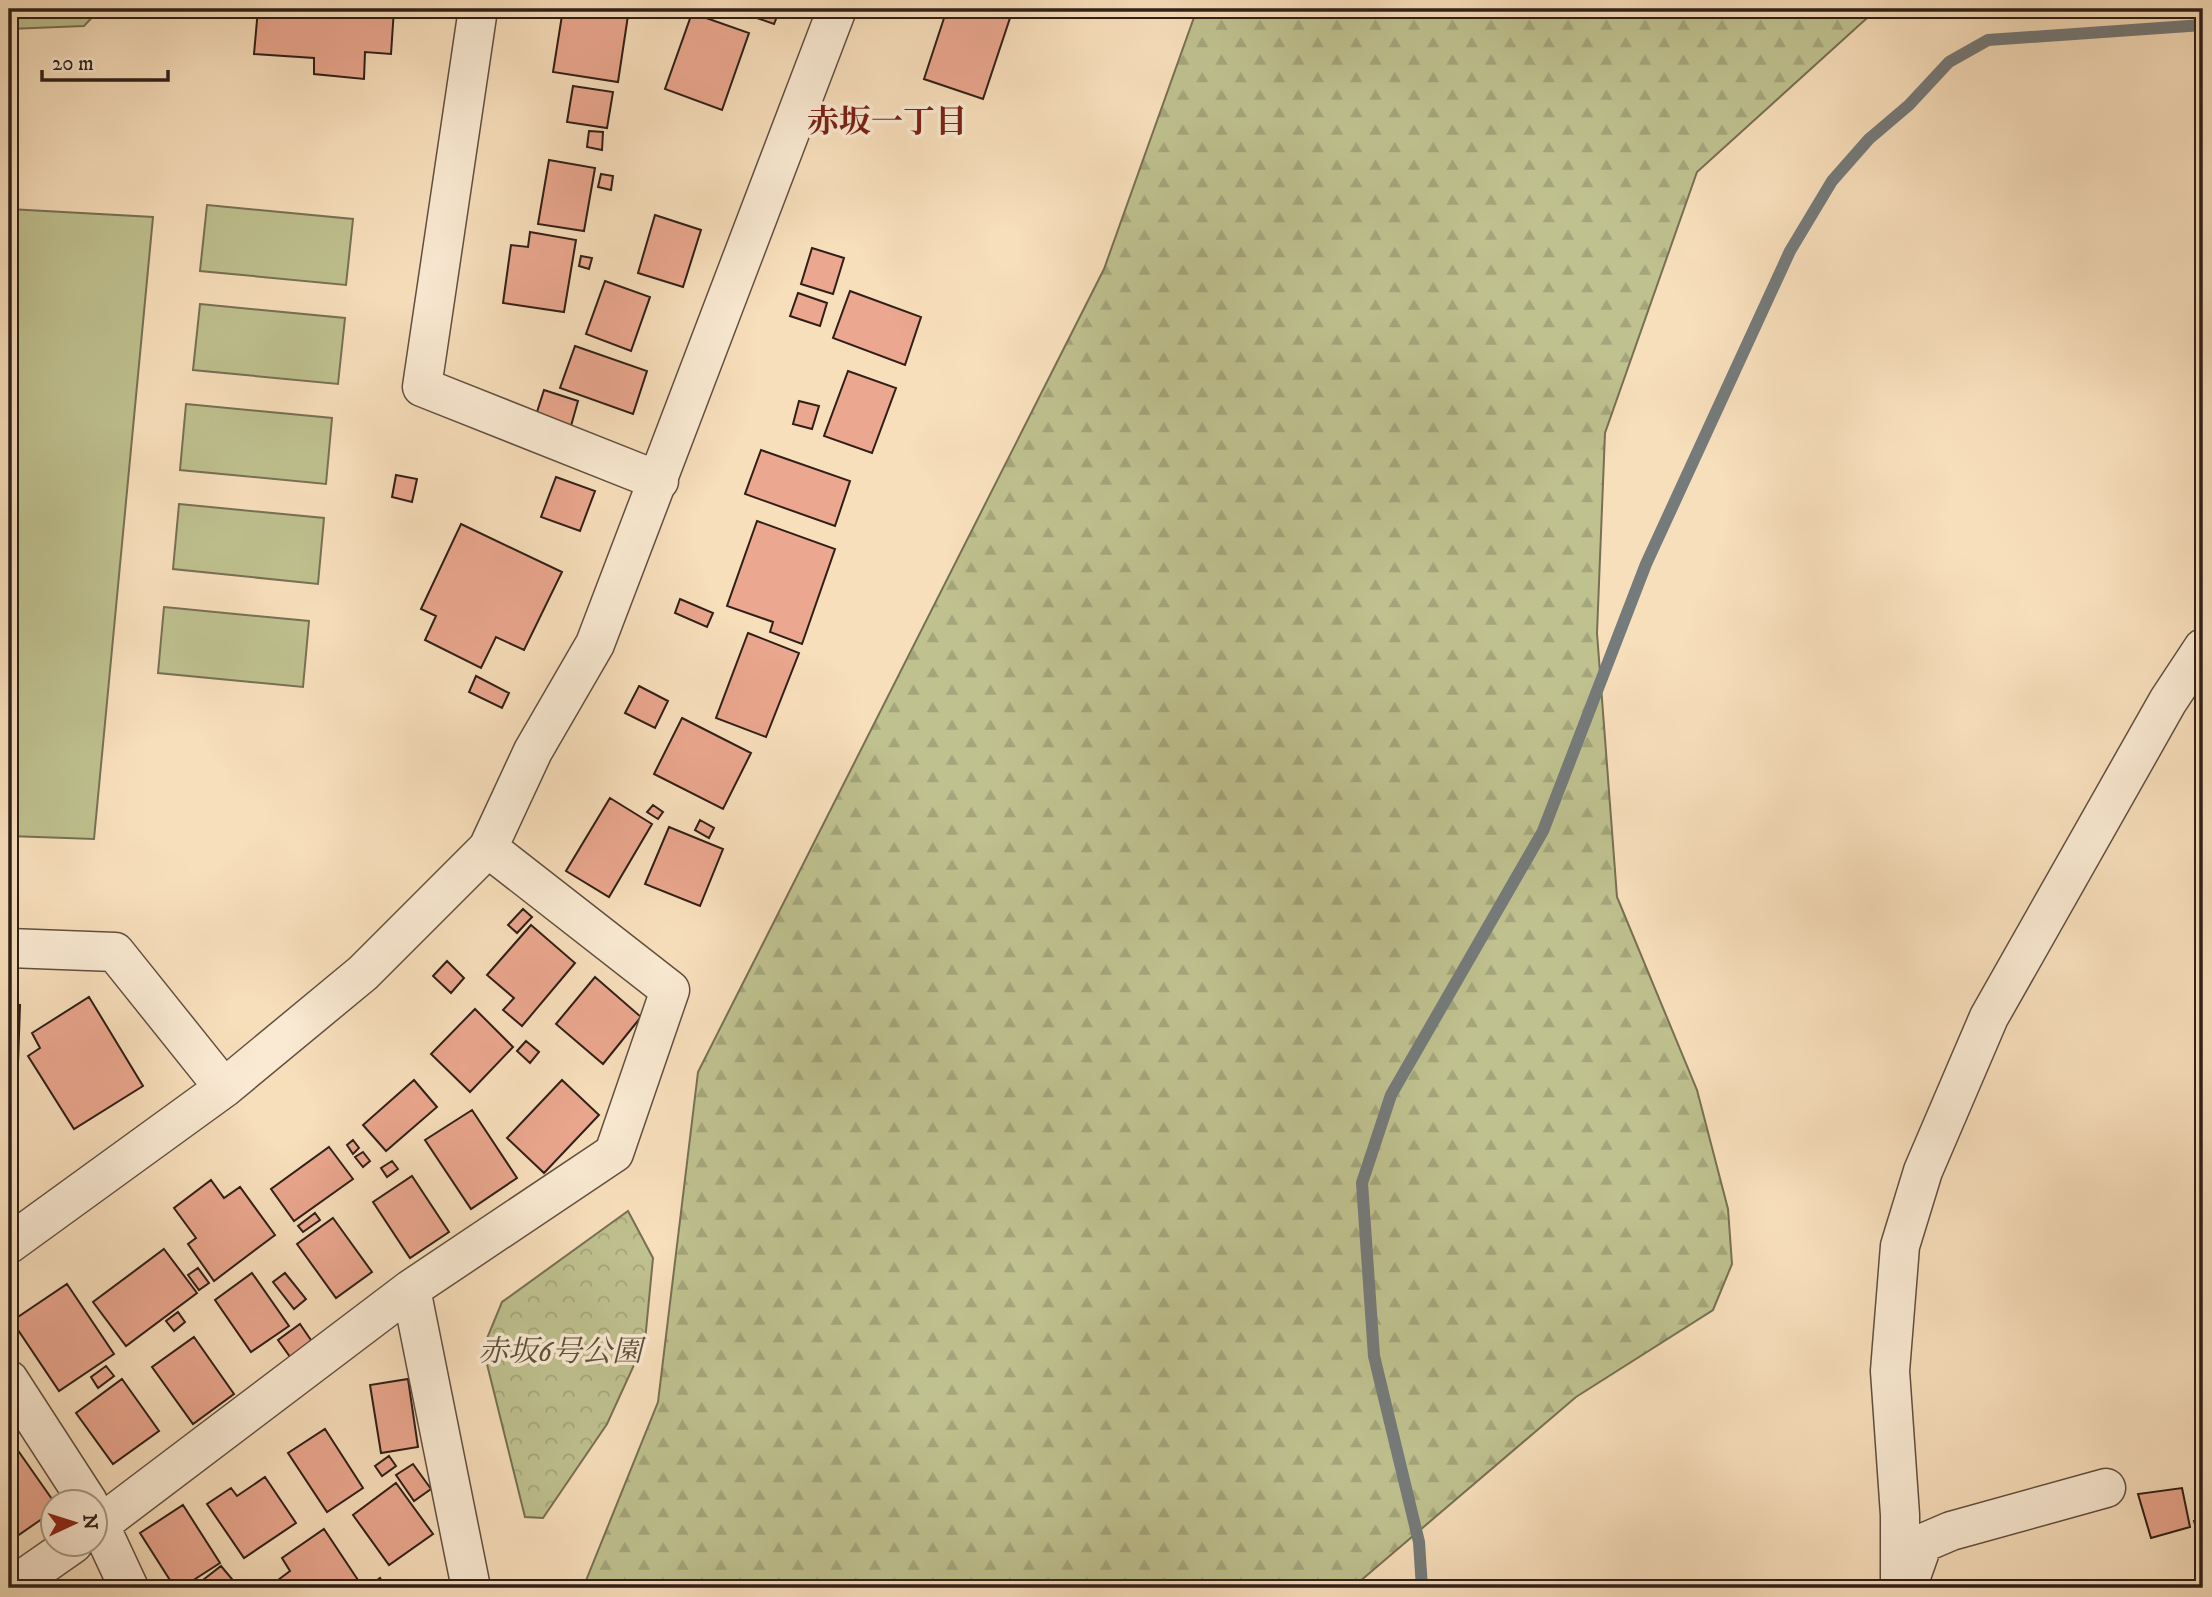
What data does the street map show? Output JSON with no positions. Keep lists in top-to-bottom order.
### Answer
{
  "districts": ["赤坂一丁目"],
  "parks": ["赤坂6号公園"],
  "scale_bar": "20 m",
  "north": "right"
}
